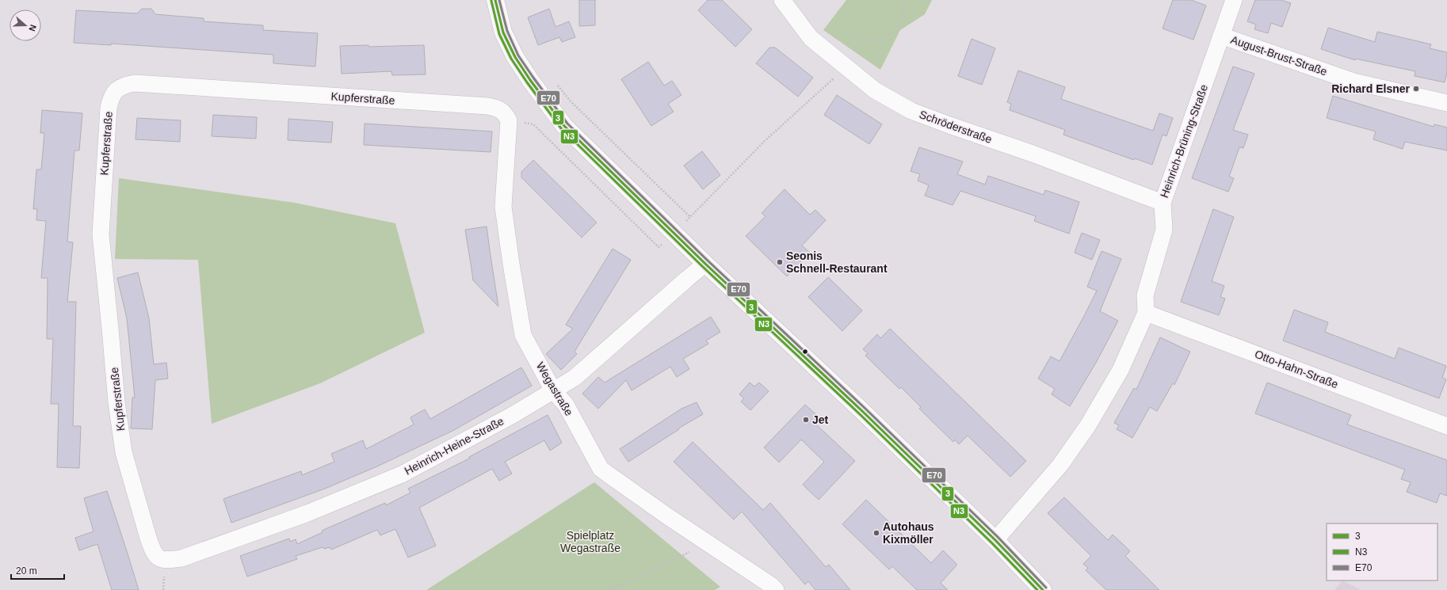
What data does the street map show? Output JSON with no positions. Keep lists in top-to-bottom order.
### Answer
{
  "streets": {
    "street": [
      "August-Brust-Straße",
      "Kupferstraße",
      "Schröderstraße",
      "Heinrich-Brüning-Straße",
      "Otto-Hahn-Straße",
      "Wegastraße",
      "Heinrich-Heine-Straße"
    ]
  },
  "crossings": [
    ["August-Brust-Straße", "Heinrich-Brüning-Straße"],
    ["Kupferstraße", "Wegastraße"],
    ["Kupferstraße", "Heinrich-Heine-Straße"],
    ["Schröderstraße", "Heinrich-Brüning-Straße"],
    ["Heinrich-Brüning-Straße", "Otto-Hahn-Straße"],
    ["Wegastraße", "Heinrich-Heine-Straße"]
  ],
  "parks": ["Spielplatz Wegastraße"],
  "places": [
    "Richard Elsner",
    "Seonis Schnell-Restaurant",
    "Jet",
    "Autohaus Kixmöller"
  ],
  "lines": ["transit line 3", "transit line E70", "transit line N3"],
  "legend": ["3", "N3", "E70"],
  "scale_bar": "20 m",
  "north": "right"
}
